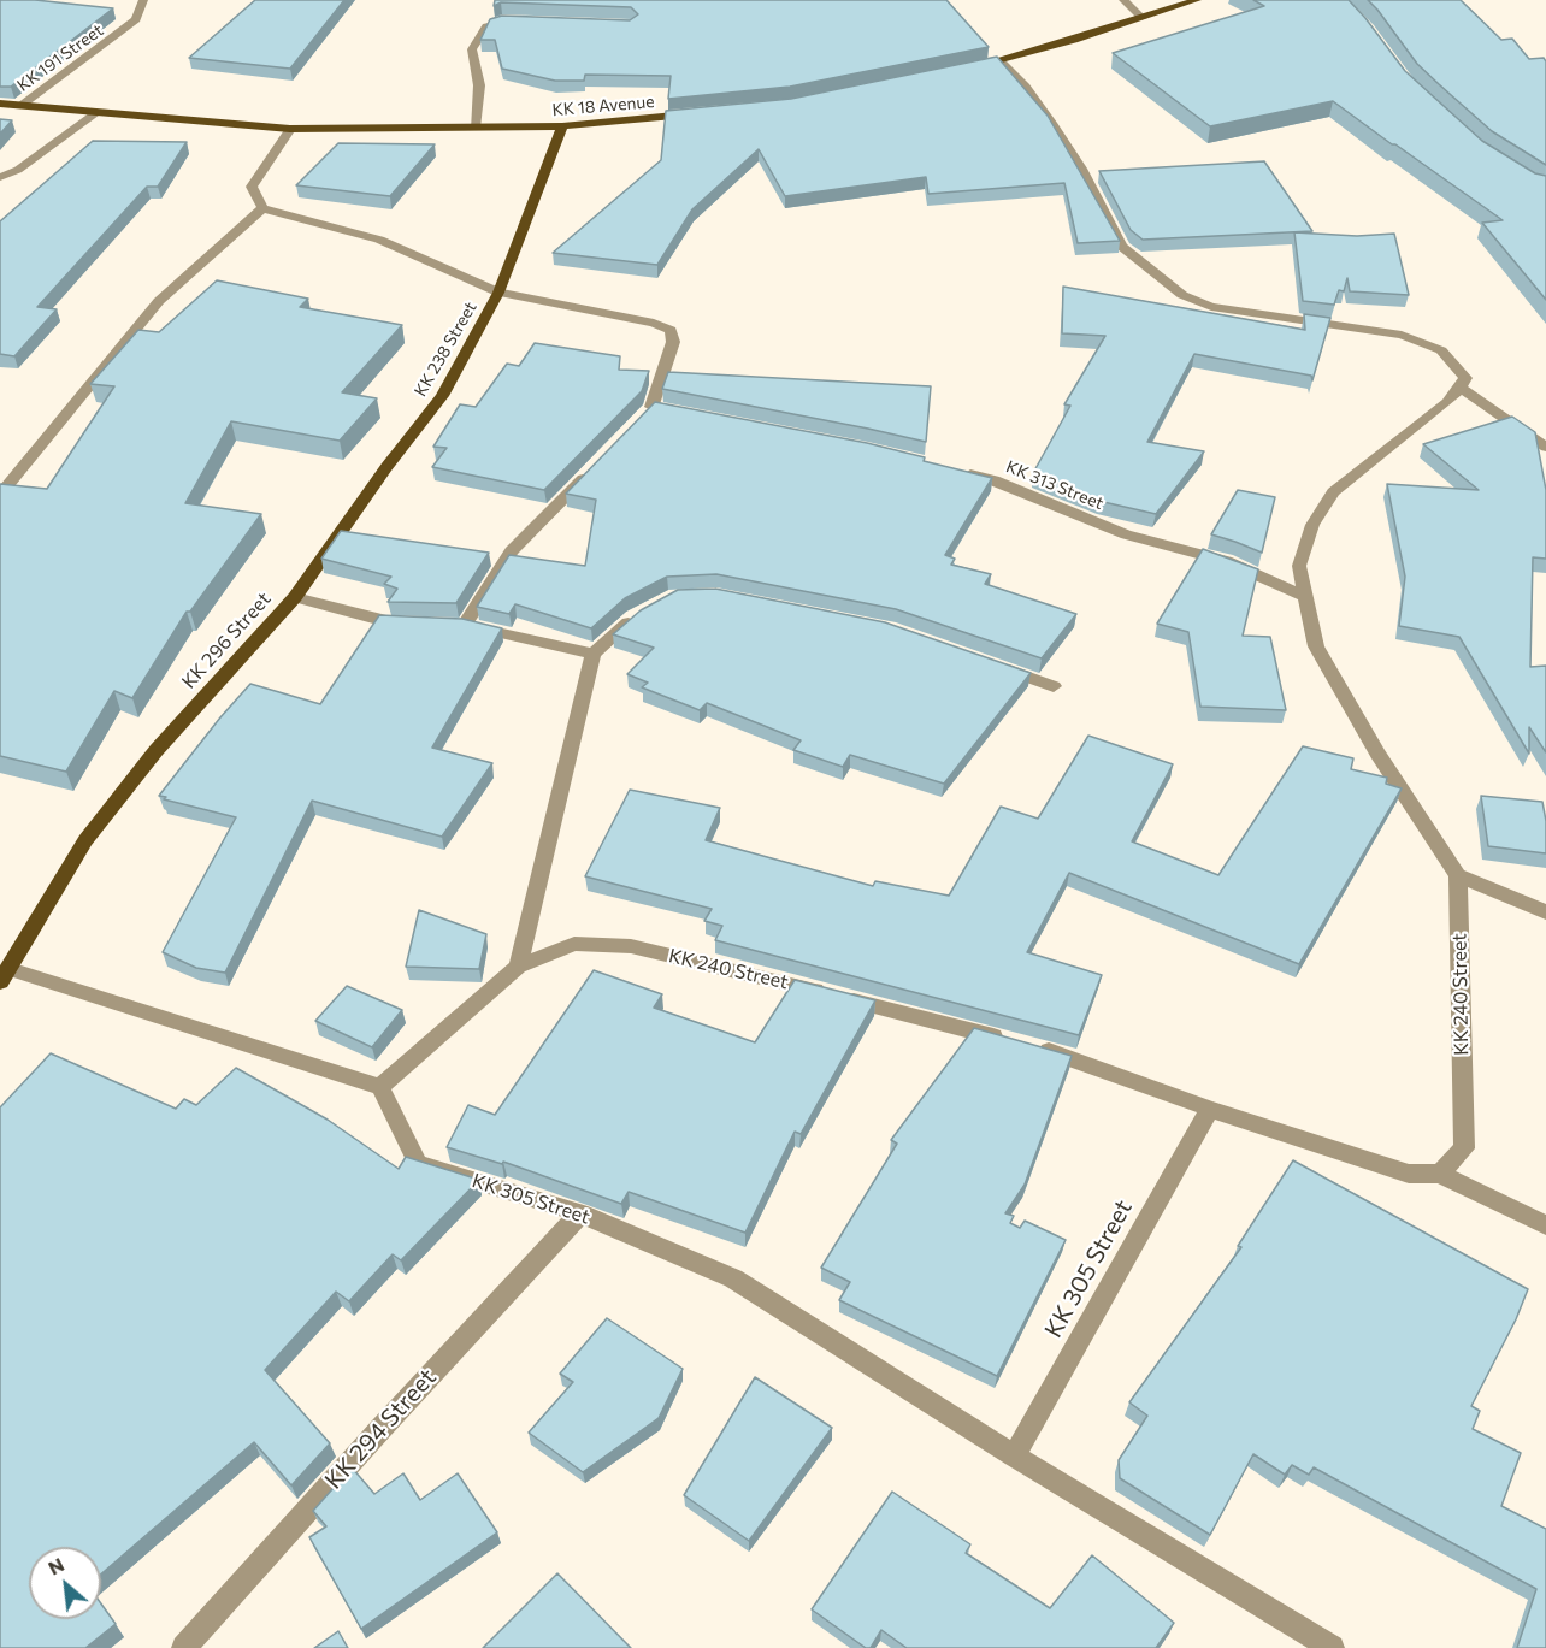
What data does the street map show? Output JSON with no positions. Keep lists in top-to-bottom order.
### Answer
{
  "streets": {
    "main road": ["KK 18 Avenue", "KK 238 Street", "KK 296 Street"],
    "street": [
      "KK 191 Street",
      "KK 313 Street",
      "KK 240 Street",
      "KK 305 Street",
      "KK 294 Street"
    ]
  },
  "crossings": [
    ["KK 191 Street", "KK 18 Avenue"],
    ["KK 238 Street", "KK 296 Street"],
    ["KK 240 Street", "KK 305 Street"],
    ["KK 305 Street", "KK 294 Street"]
  ],
  "north": "top left"
}
